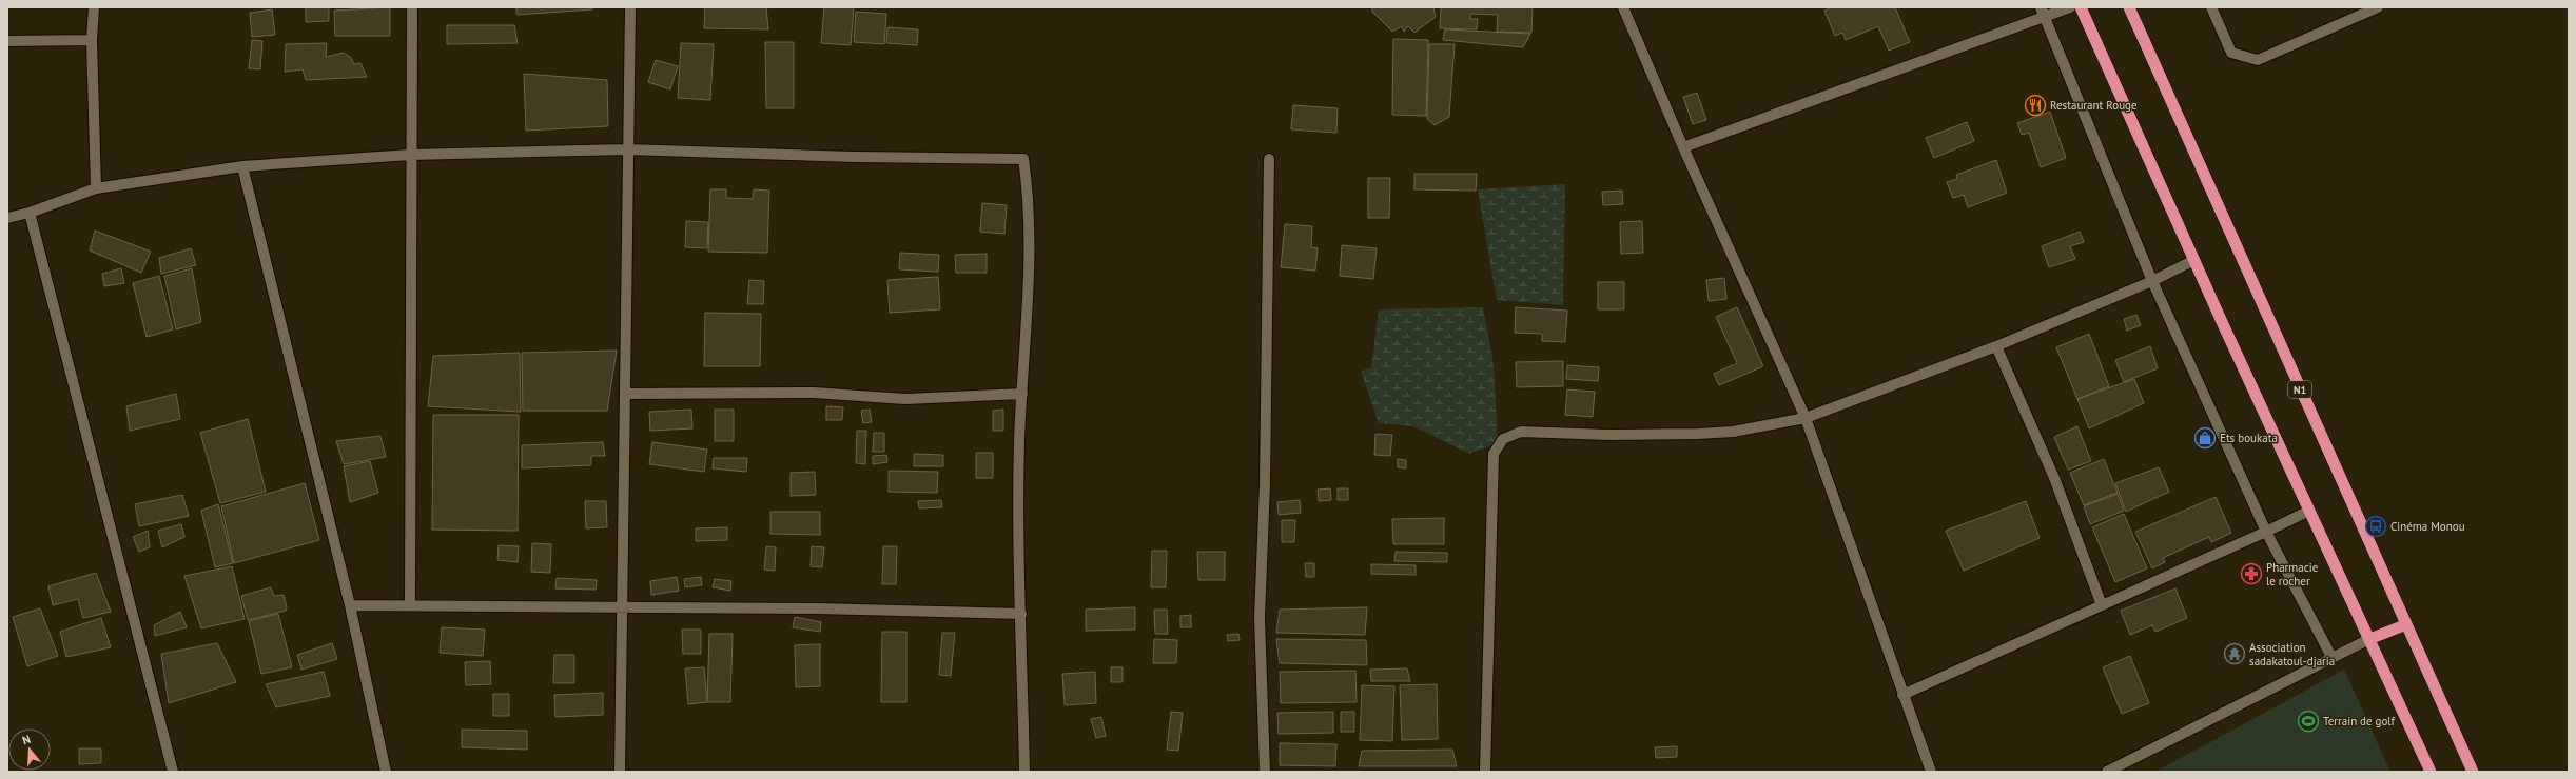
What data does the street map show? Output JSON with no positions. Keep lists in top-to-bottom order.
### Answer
{
  "streets": {
    "highway": ["N1"]
  },
  "places": {
    "restaurant": ["Restaurant Rouge"],
    "shop": ["Ets boukata"],
    "bus stop": ["Cinéma Monou"],
    "pharmacy": ["Pharmacie le rocher"],
    "temple": ["Association sadakatoul-djaria"],
    "sports": ["Terrain de golf"]
  },
  "north": "top"
}
